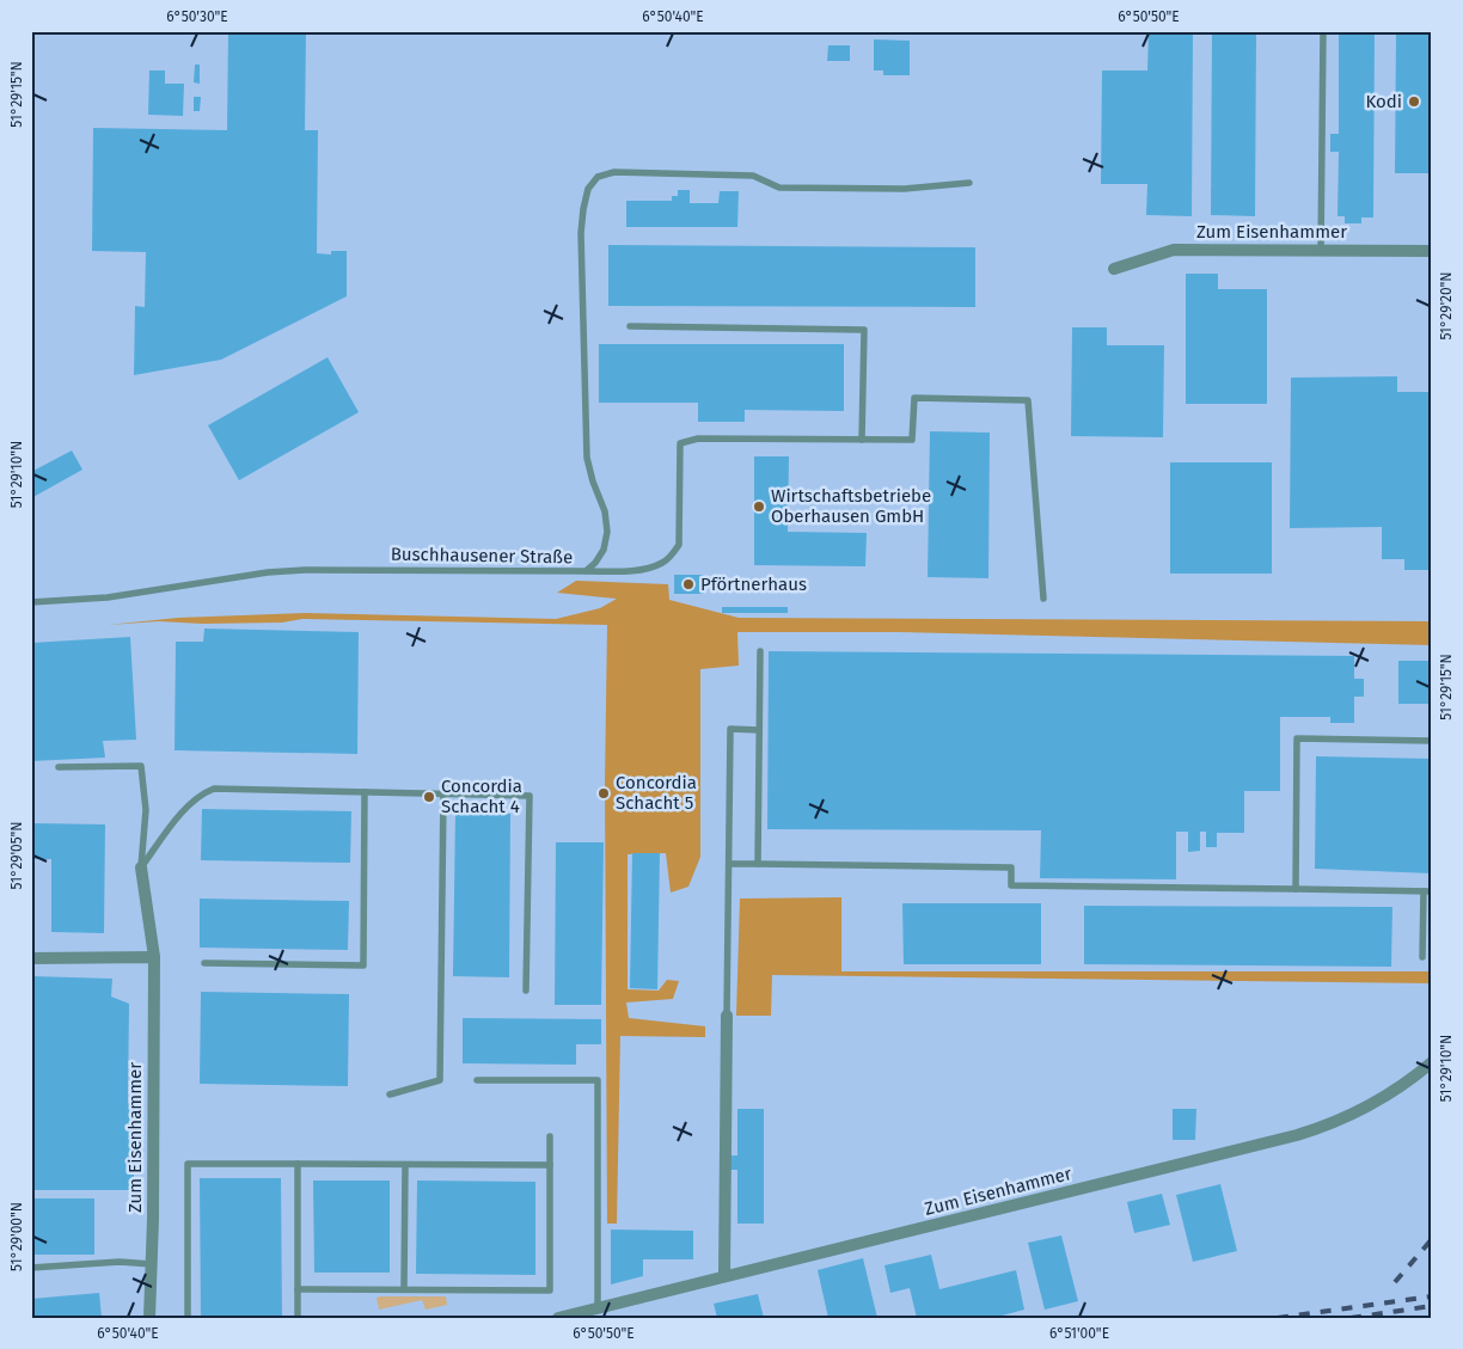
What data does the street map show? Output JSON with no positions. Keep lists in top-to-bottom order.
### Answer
{
  "streets": {
    "street": ["Zum Eisenhammer"],
    "lane": ["Buschhausener Straße"]
  },
  "places": [
    "Kodi",
    "Wirtschaftsbetriebe Oberhausen GmbH",
    "Pförtnerhaus",
    "Concordia Schacht 5",
    "Concordia Schacht 4"
  ],
  "coordinates": [
    "6°50'30\"E",
    "6°50'40\"E",
    "6°50'50\"E",
    "51°29'15\"N",
    "51°29'20\"N",
    "51°29'10\"N",
    "51°29'05\"N",
    "51°29'00\"N",
    "6°51'00\"E"
  ]
}
